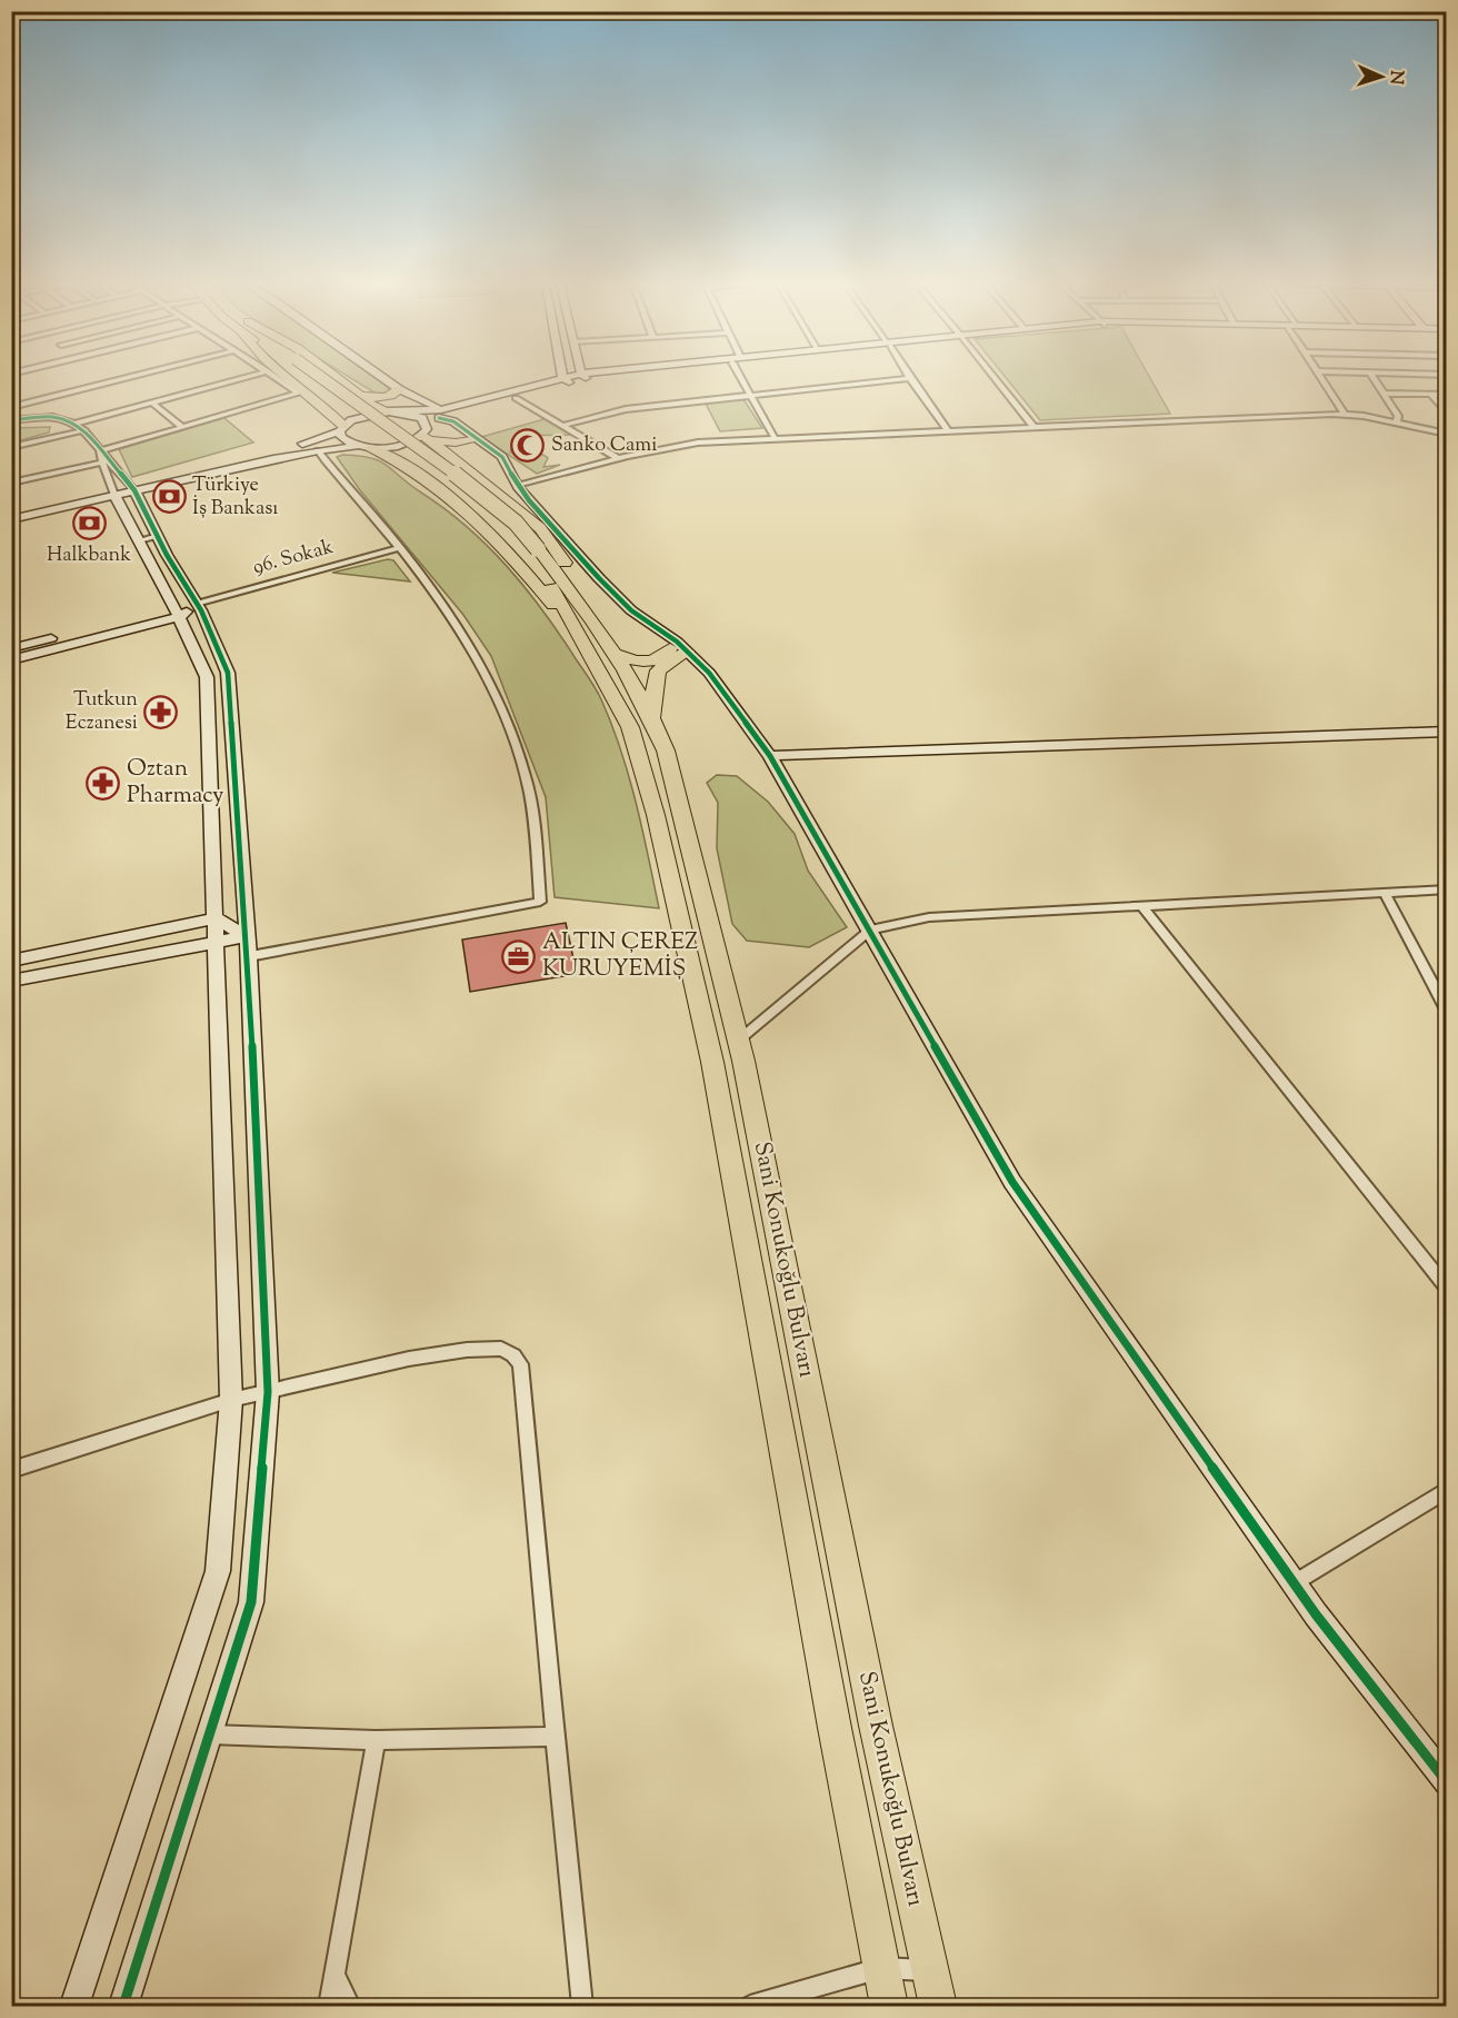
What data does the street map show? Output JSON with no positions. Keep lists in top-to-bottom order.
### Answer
{
  "streets": {
    "highway": ["Sani Konukoğlu Bulvarı"],
    "street": ["96. Sokak"]
  },
  "places": {
    "mosque": ["Sanko Cami"],
    "bank": ["Türkiye İş Bankası", "Halkbank"],
    "pharmacy": ["Tutkun Eczanesi", "Oztan Pharmacy"],
    "office": ["ALTIN ÇEREZ KURUYEMİŞ"]
  },
  "north": "right"
}
